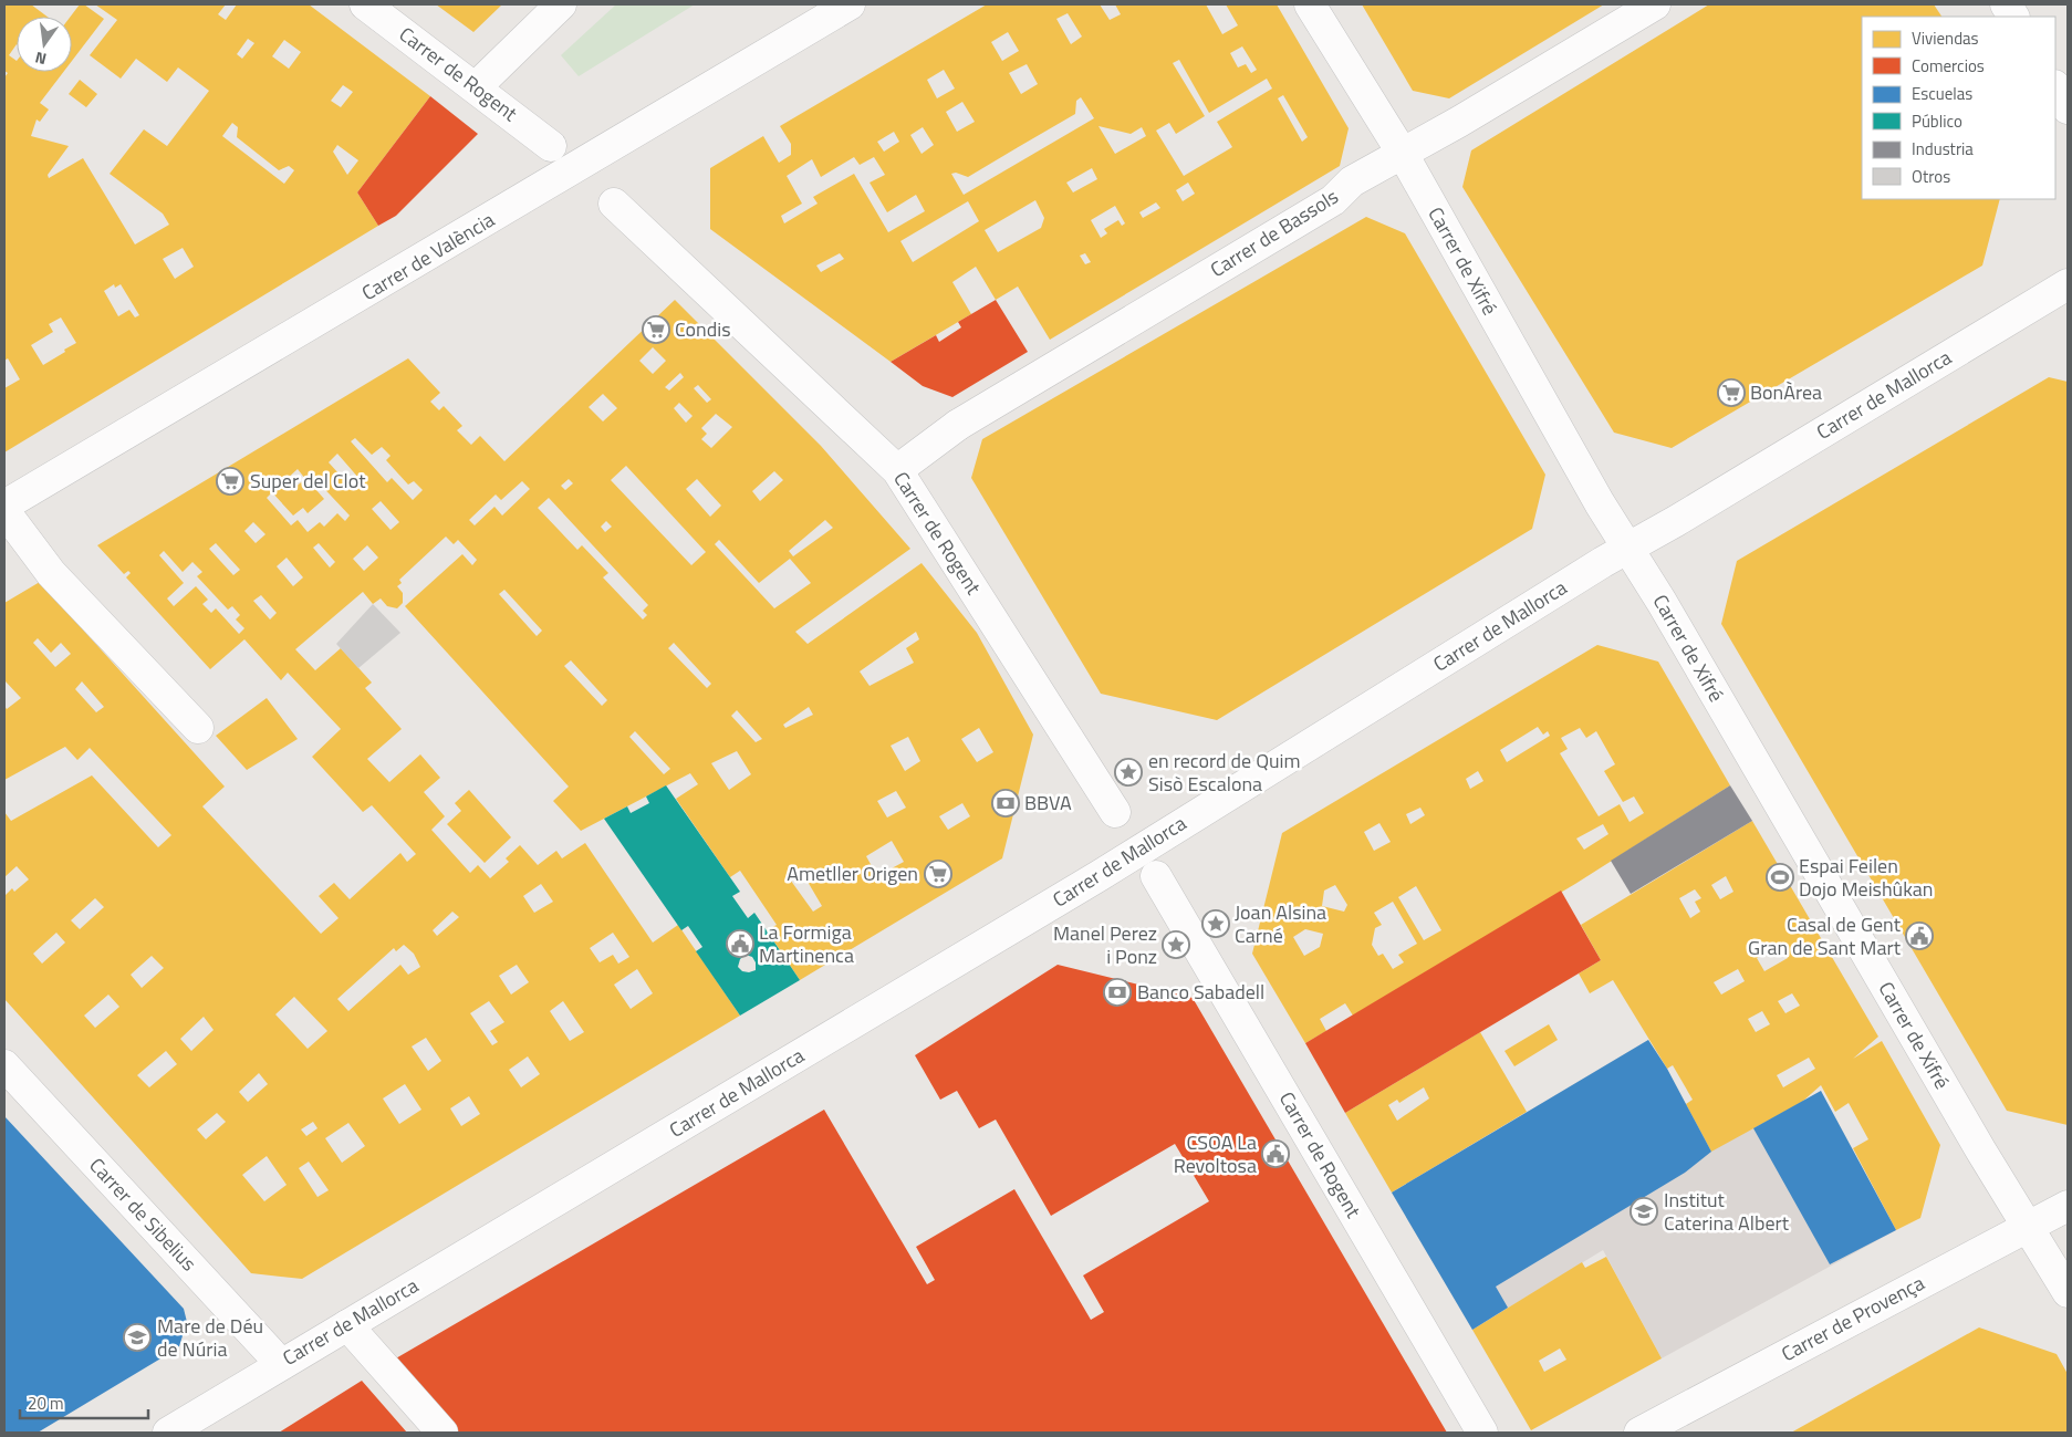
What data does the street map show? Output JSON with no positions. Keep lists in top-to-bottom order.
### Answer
{
  "streets": {
    "street": [
      "Carrer de Rogent",
      "Carrer de Bassols",
      "Carrer de València",
      "Carrer de Xifré",
      "Carrer de Mallorca",
      "Carrer de Sibelius",
      "Carrer de Provença"
    ]
  },
  "crossings": [
    ["Carrer de Rogent", "Carrer de Bassols"],
    ["Carrer de Bassols", "Carrer de Xifré"],
    ["Carrer de Xifré", "Carrer de Mallorca"],
    ["Carrer de Xifré", "Carrer de Provença"],
    ["Carrer de Mallorca", "Carrer de Sibelius"]
  ],
  "places": {
    "supermarket": [
      "Condis",
      "BonÀrea",
      "Super del Clot",
      "Ametller Origen"
    ],
    "place": ["en record de Quim Sisò Escalona", "Joan Alsina Carné", "Manel Perez i Ponz"],
    "bank": ["BBVA", "Banco Sabadell"],
    "sports": ["Espai Feilen Dojo Meishûkan"],
    "public building": ["Casal de Gent Gran de Sant Mart", "La Formiga Martinenca", "CSOA La Revoltosa"],
    "school or university": ["Institut Caterina Albert", "Mare de Déu de Núria"]
  },
  "legend": [
    "Viviendas",
    "Comercios",
    "Escuelas",
    "Público",
    "Industria",
    "Otros"
  ],
  "scale_bar": "20 m",
  "north": "bottom"
}
